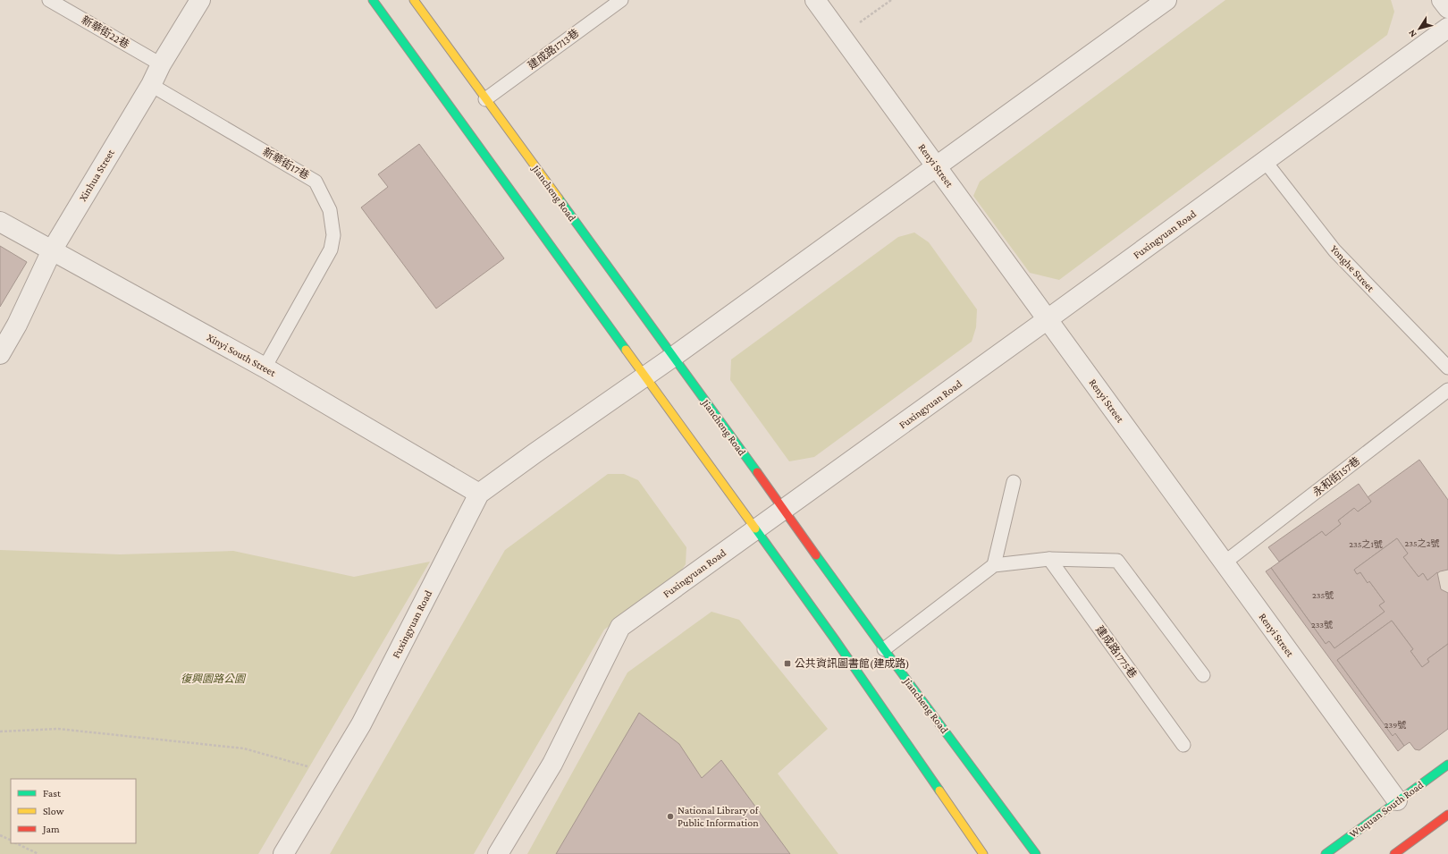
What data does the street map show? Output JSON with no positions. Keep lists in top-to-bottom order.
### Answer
{
  "streets": {
    "street": [
      "Renyi Street",
      "Xinhua Street",
      "Jiancheng Road",
      "Fuxingyuan Road",
      "Xinyi South Street",
      "Wuquan South Road"
    ],
    "lane": [
      "新華街22巷",
      "建成路1713巷",
      "新華街17巷",
      "Yonghe Street",
      "永和街157巷",
      "建成路1775巷"
    ]
  },
  "crossings": [
    ["新華街22巷", "Xinhua Street"],
    ["建成路1713巷", "Jiancheng Road"],
    ["新華街17巷", "Xinhua Street"],
    ["新華街17巷", "Xinyi South Street"],
    ["Renyi Street", "Fuxingyuan Road"],
    ["Renyi Street", "永和街157巷"],
    ["Renyi Street", "Wuquan South Road"],
    ["Xinhua Street", "Xinyi South Street"],
    ["Jiancheng Road", "Fuxingyuan Road"],
    ["Fuxingyuan Road", "Yonghe Street"],
    ["Fuxingyuan Road", "Xinyi South Street"]
  ],
  "parks": ["復興園路公園"],
  "places": {
    "transit": ["公共資訊圖書館(建成路)"],
    "other": ["National Library of Public Information"]
  },
  "house_numbers": [
    "235之2號",
    "235之1號",
    "235號",
    "233號",
    "239號"
  ],
  "legend": ["Fast", "Slow", "Jam"],
  "north": "bottom left"
}
